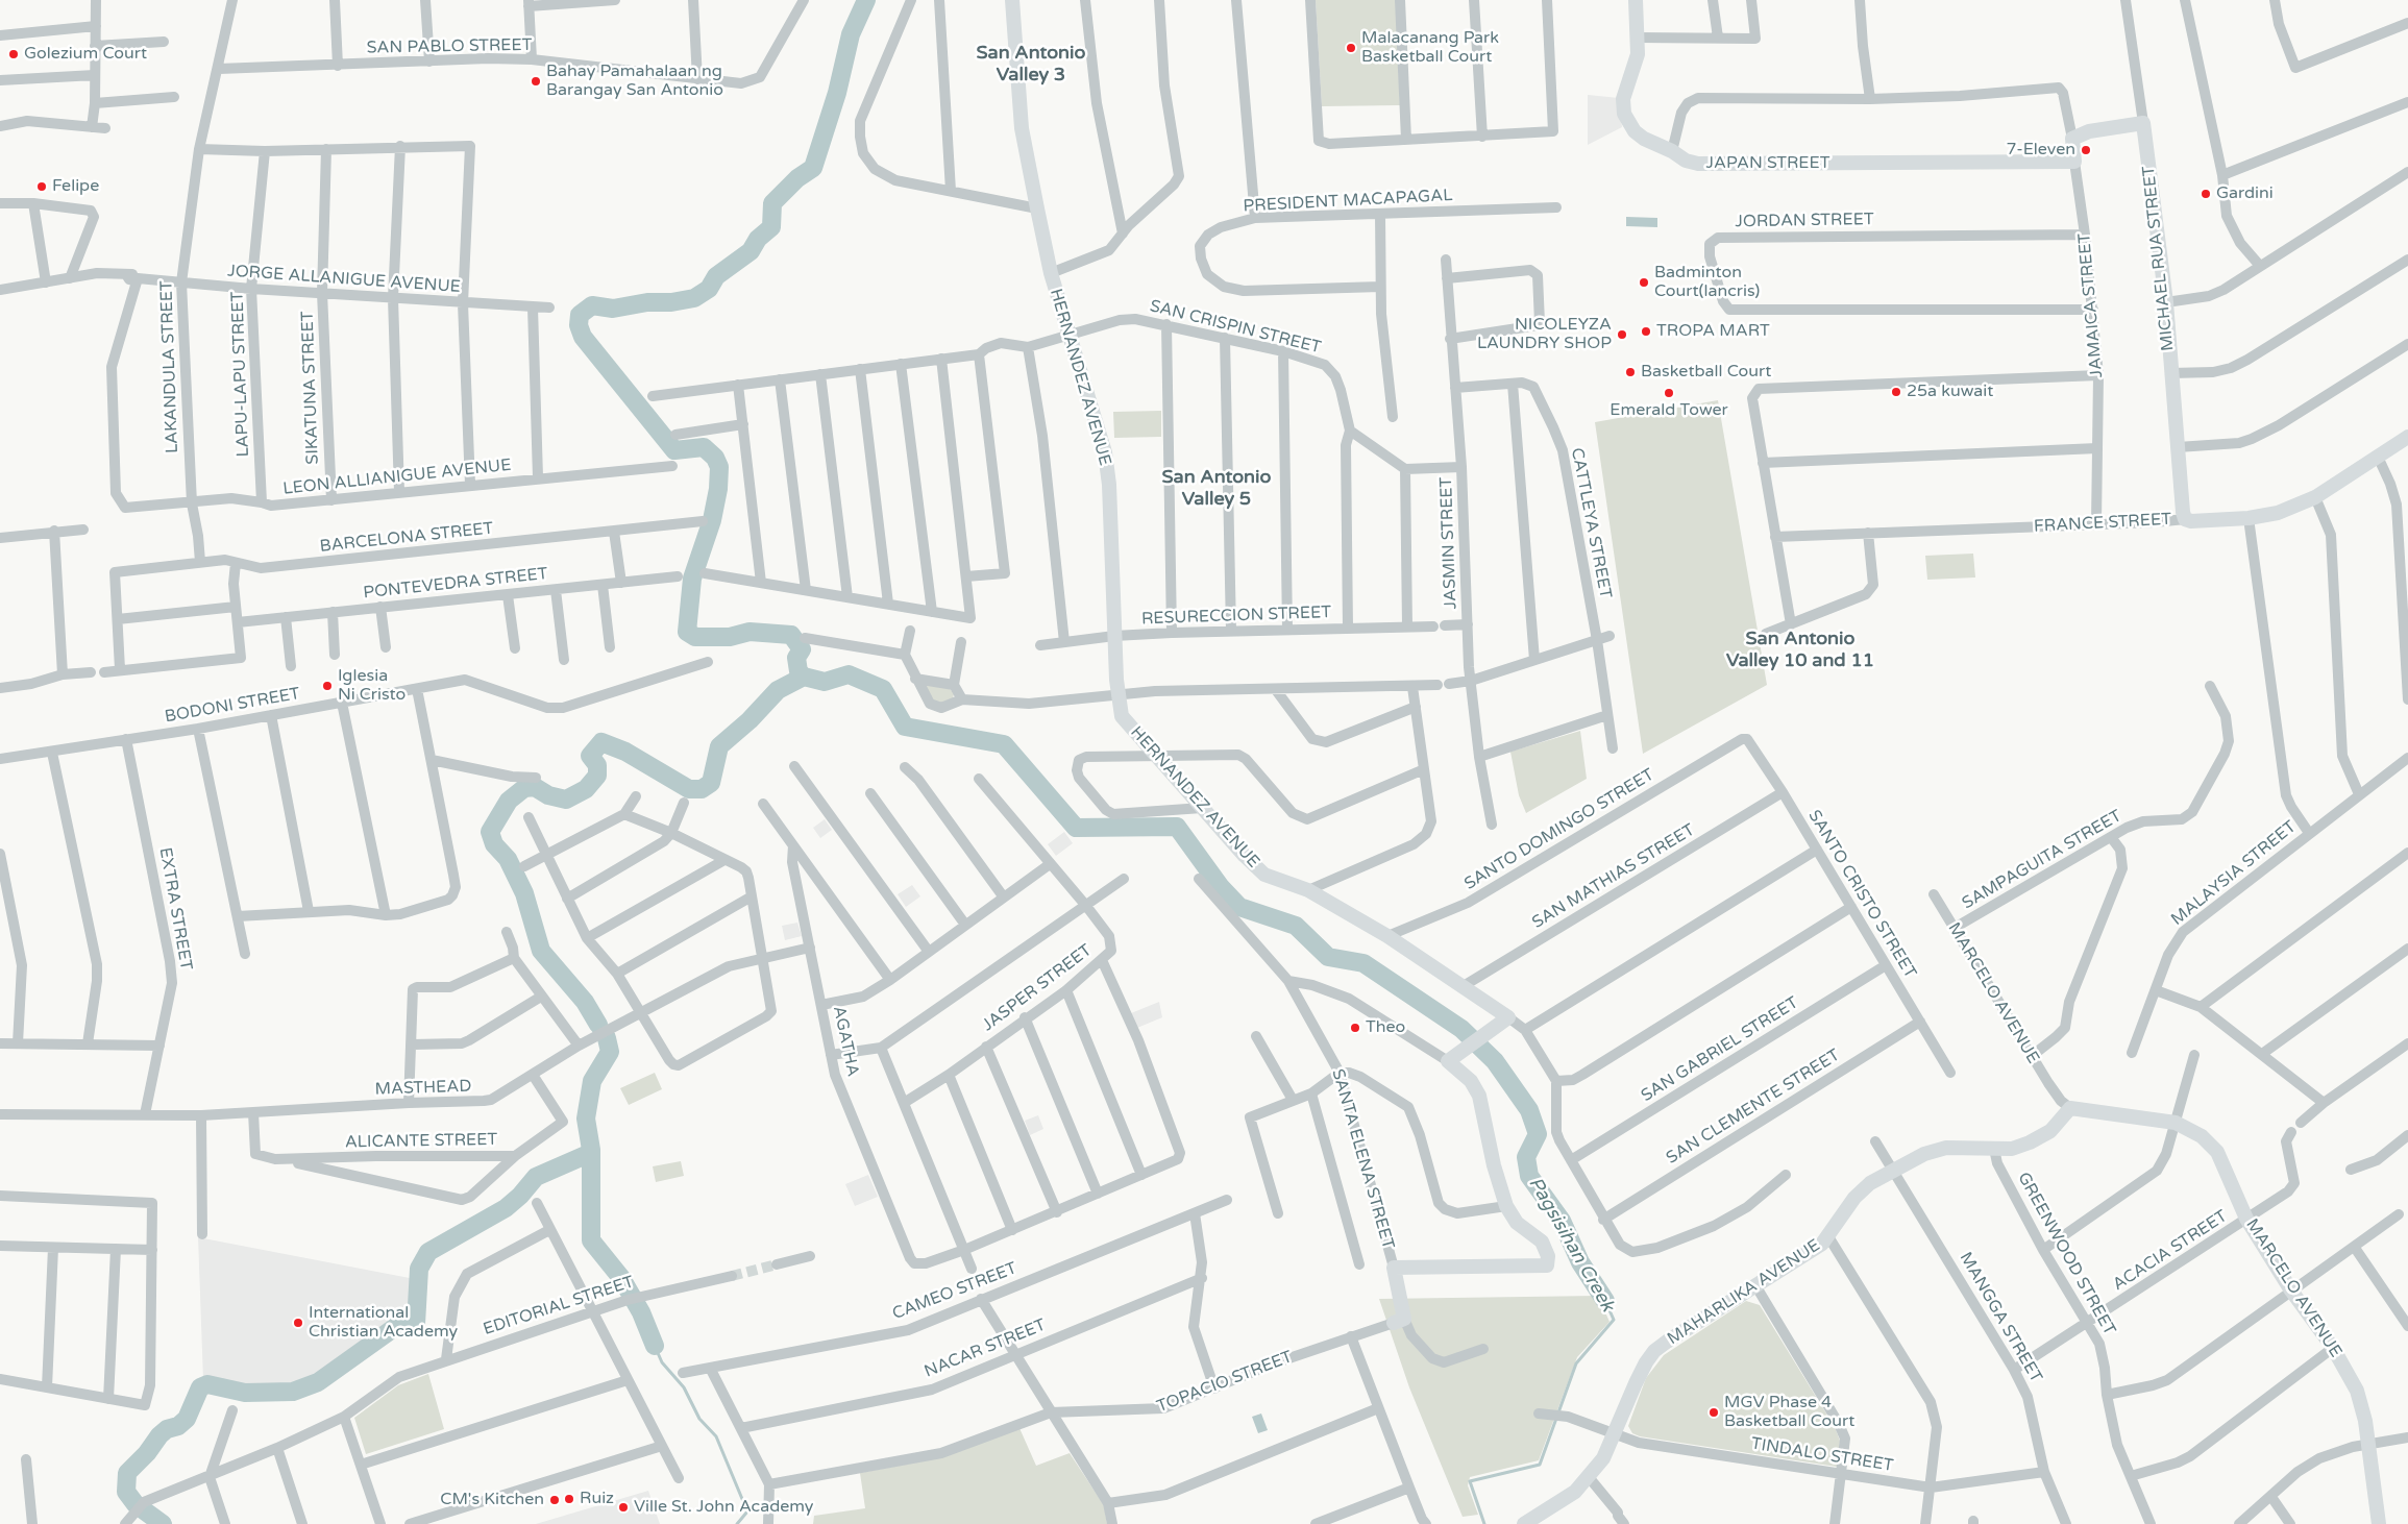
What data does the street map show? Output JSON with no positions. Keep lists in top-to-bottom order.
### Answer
{
  "streets": {
    "street": [
      "SAN PABLO STREET",
      "JAPAN STREET",
      "PRESIDENT MACAPAGAL",
      "JORDAN STREET",
      "MICHAEL RUA STREET",
      "JORGE ALLANIGUE AVENUE",
      "JAMAICA STREET",
      "SAN CRISPIN STREET",
      "LAKANDULA STREET",
      "LAPU-LAPU STREET",
      "HERNANDEZ AVENUE",
      "SIKATUNA STREET",
      "LEON ALLIANIGUE AVENUE",
      "CATTLEYA STREET",
      "FRANCE STREET",
      "BARCELONA STREET",
      "JASMIN STREET",
      "PONTEVEDRA STREET",
      "RESURECCION STREET",
      "BODONI STREET",
      "SANTO DOMINGO STREET",
      "SAMPAGUITA STREET",
      "MALAYSIA STREET",
      "SAN MATHIAS STREET",
      "SANTO CRISTO STREET",
      "EXTRA STREET",
      "JASPER STREET",
      "MARCELO AVENUE",
      "AGATHA",
      "SAN GABRIEL STREET",
      "MASTHEAD",
      "SAN CLEMENTE STREET",
      "ALICANTE STREET",
      "SANTA ELENA STREET",
      "ACACIA STREET",
      "GREENWOOD STREET",
      "CAMEO STREET",
      "MAHARLIKA AVENUE",
      "EDITORIAL STREET",
      "MANGGA STREET",
      "NACAR STREET",
      "TOPACIO STREET",
      "TINDALO STREET"
    ]
  },
  "crossings": [
    ["SAN PABLO STREET", "LAKANDULA STREET"],
    ["JAPAN STREET", "JAMAICA STREET"],
    ["JORDAN STREET", "JAMAICA STREET"],
    ["MICHAEL RUA STREET", "FRANCE STREET"],
    ["JORGE ALLANIGUE AVENUE", "LAKANDULA STREET"],
    ["JORGE ALLANIGUE AVENUE", "LAPU-LAPU STREET"],
    ["JORGE ALLANIGUE AVENUE", "SIKATUNA STREET"],
    ["JORGE ALLANIGUE AVENUE", "LEON ALLIANIGUE AVENUE"],
    ["JAMAICA STREET", "FRANCE STREET"],
    ["SAN CRISPIN STREET", "HERNANDEZ AVENUE"],
    ["LAKANDULA STREET", "LEON ALLIANIGUE AVENUE"],
    ["LAKANDULA STREET", "BARCELONA STREET"],
    ["LAPU-LAPU STREET", "LEON ALLIANIGUE AVENUE"],
    ["HERNANDEZ AVENUE", "RESURECCION STREET"],
    ["HERNANDEZ AVENUE", "SANTO DOMINGO STREET"],
    ["HERNANDEZ AVENUE", "SAN MATHIAS STREET"],
    ["SIKATUNA STREET", "LEON ALLIANIGUE AVENUE"],
    ["CATTLEYA STREET", "JASMIN STREET"],
    ["BODONI STREET", "EXTRA STREET"],
    ["SANTO DOMINGO STREET", "SANTO CRISTO STREET"],
    ["SAMPAGUITA STREET", "MARCELO AVENUE"],
    ["SAN MATHIAS STREET", "SANTO CRISTO STREET"],
    ["SANTO CRISTO STREET", "SAN GABRIEL STREET"],
    ["SANTO CRISTO STREET", "SAN CLEMENTE STREET"],
    ["EXTRA STREET", "MASTHEAD"],
    ["MARCELO AVENUE", "ACACIA STREET"],
    ["MARCELO AVENUE", "MAHARLIKA AVENUE"],
    ["AGATHA", "MASTHEAD"],
    ["MASTHEAD", "ALICANTE STREET"],
    ["SANTA ELENA STREET", "TOPACIO STREET"],
    ["ACACIA STREET", "GREENWOOD STREET"],
    ["ACACIA STREET", "MANGGA STREET"],
    ["GREENWOOD STREET", "MAHARLIKA AVENUE"],
    ["MAHARLIKA AVENUE", "MANGGA STREET"],
    ["MAHARLIKA AVENUE", "TINDALO STREET"],
    ["MANGGA STREET", "TINDALO STREET"]
  ],
  "districts": ["San Antonio Valley 3", "San Antonio Valley 5", "San Antonio Valley 10 and 11"],
  "water": ["Pagsisihan Creek"],
  "places": [
    "Malacanang Park Basketball Court",
    "Golezium Court",
    "Bahay Pamahalaan ng Barangay San Antonio",
    "7-Eleven",
    "Felipe",
    "Gardini",
    "Badminton Court(lancris)",
    "TROPA MART",
    "NICOLEYZA LAUNDRY SHOP",
    "Basketball Court",
    "25a kuwait",
    "Emerald Tower",
    "Iglesia Ni Cristo",
    "Theo",
    "International Christian Academy",
    "MGV Phase 4 Basketball Court",
    "Ruiz",
    "CM's Kitchen",
    "Ville St. John Academy"
  ]
}
